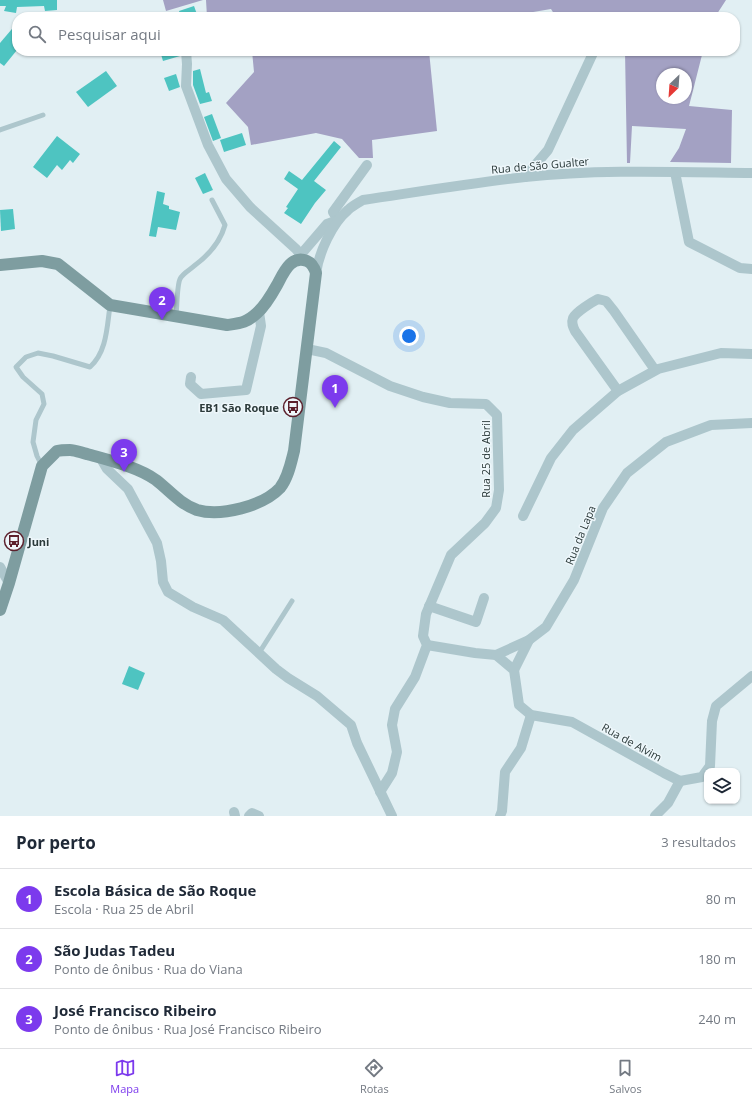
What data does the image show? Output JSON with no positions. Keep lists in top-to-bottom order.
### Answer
{
  "streets": {
    "street": [
      "Rua de São Gualter",
      "Rua 25 de Abril",
      "Rua da Lapa",
      "Rua de Alvim"
    ]
  },
  "places": {
    "bus stop": ["EB1 São Roque", "Juni"]
  },
  "north": "bottom left",
  "page": {
    "search": "Pesquisar aqui",
    "pins": ["2", "1", "3"],
    "heading": ["Por perto", "3 resultados"],
    "list": [
      {
        "mark": "1",
        "name": "Escola Básica de São Roque",
        "note": "Escola · Rua 25 de Abril",
        "value": "80 m"
      },
      {
        "mark": "2",
        "name": "São Judas Tadeu",
        "note": "Ponto de ônibus · Rua do Viana",
        "value": "180 m"
      },
      {
        "mark": "3",
        "name": "José Francisco Ribeiro",
        "note": "Ponto de ônibus · Rua José Francisco Ribeiro",
        "value": "240 m"
      }
    ],
    "nav": ["Mapa", "Rotas", "Salvos"]
  }
}
